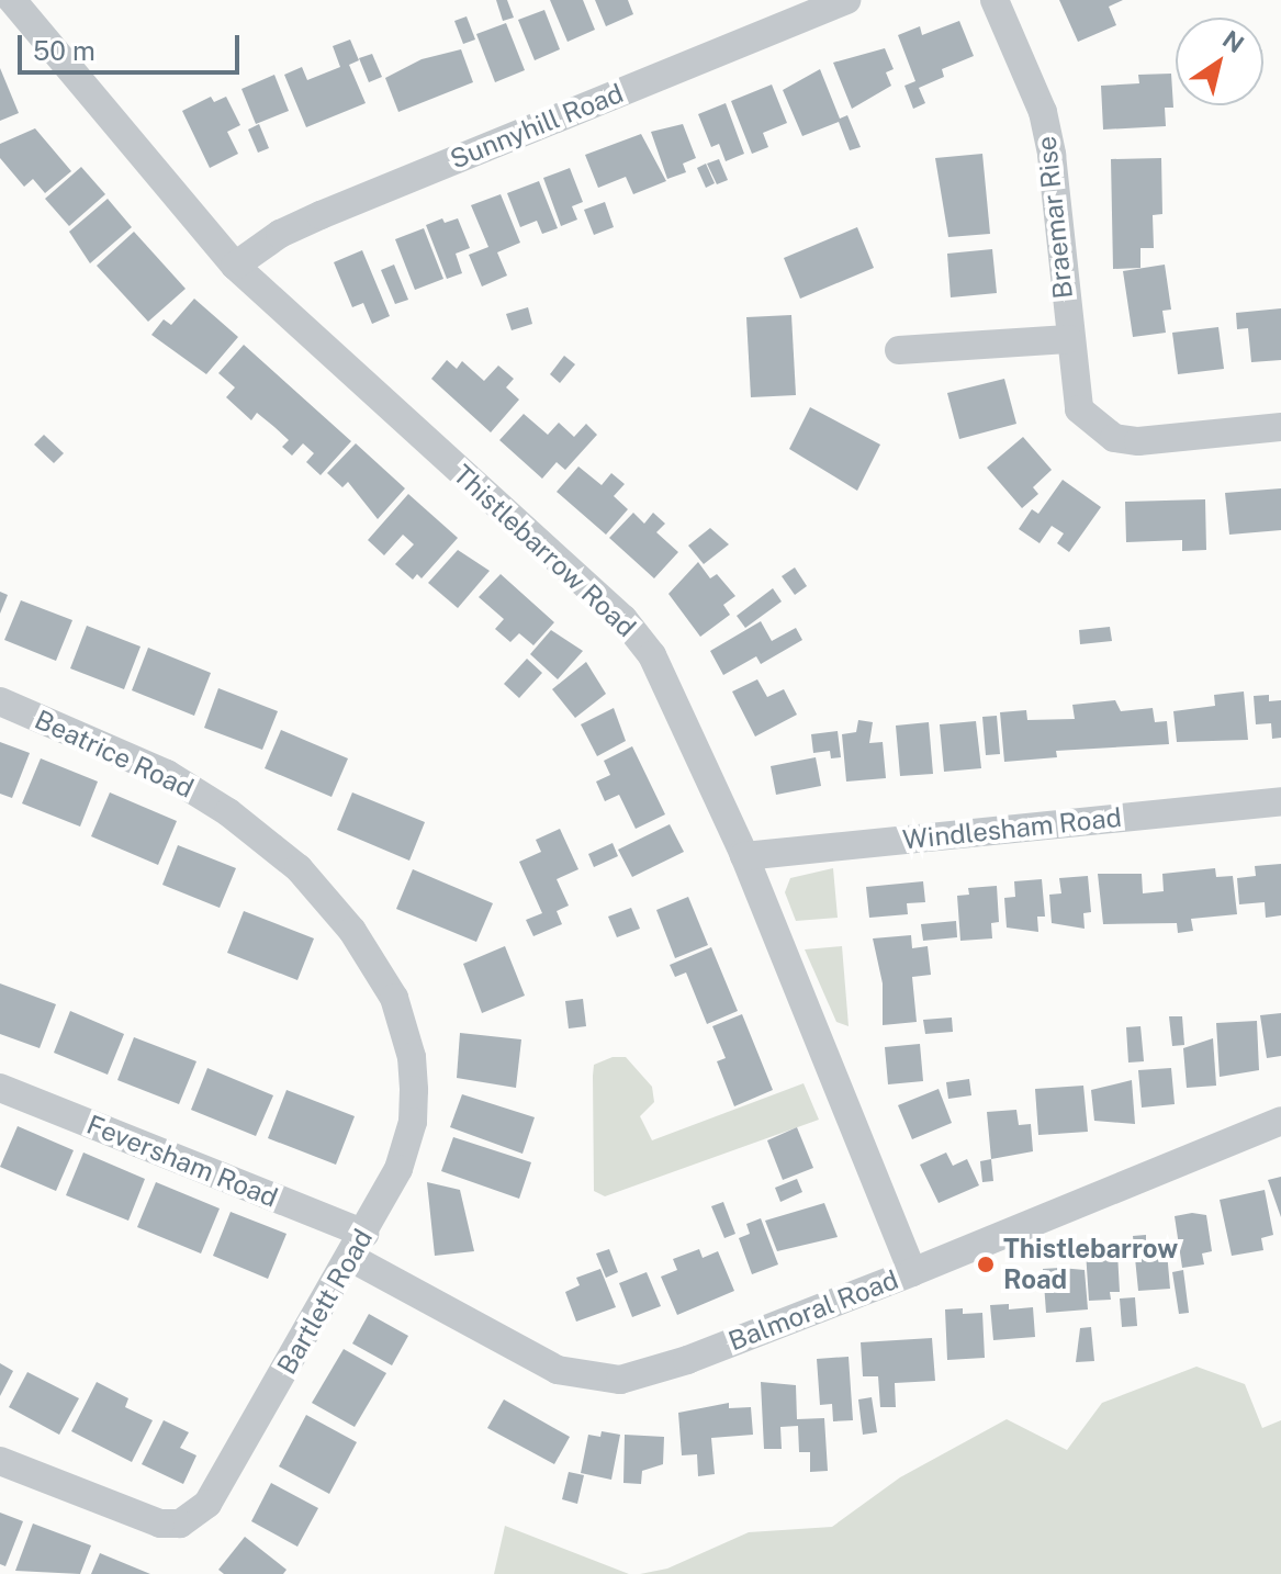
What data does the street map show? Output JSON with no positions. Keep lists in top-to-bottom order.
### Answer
{
  "streets": {
    "street": [
      "Sunnyhill Road",
      "Braemar Rise",
      "Thistlebarrow Road",
      "Beatrice Road",
      "Windlesham Road",
      "Feversham Road",
      "Bartlett Road",
      "Balmoral Road"
    ]
  },
  "crossings": [
    ["Sunnyhill Road", "Thistlebarrow Road"],
    ["Thistlebarrow Road", "Windlesham Road"],
    ["Thistlebarrow Road", "Balmoral Road"],
    ["Beatrice Road", "Bartlett Road"],
    ["Feversham Road", "Bartlett Road"],
    ["Feversham Road", "Balmoral Road"],
    ["Bartlett Road", "Balmoral Road"]
  ],
  "places": ["Thistlebarrow Road"],
  "scale_bar": "50 m",
  "north": "top right"
}
